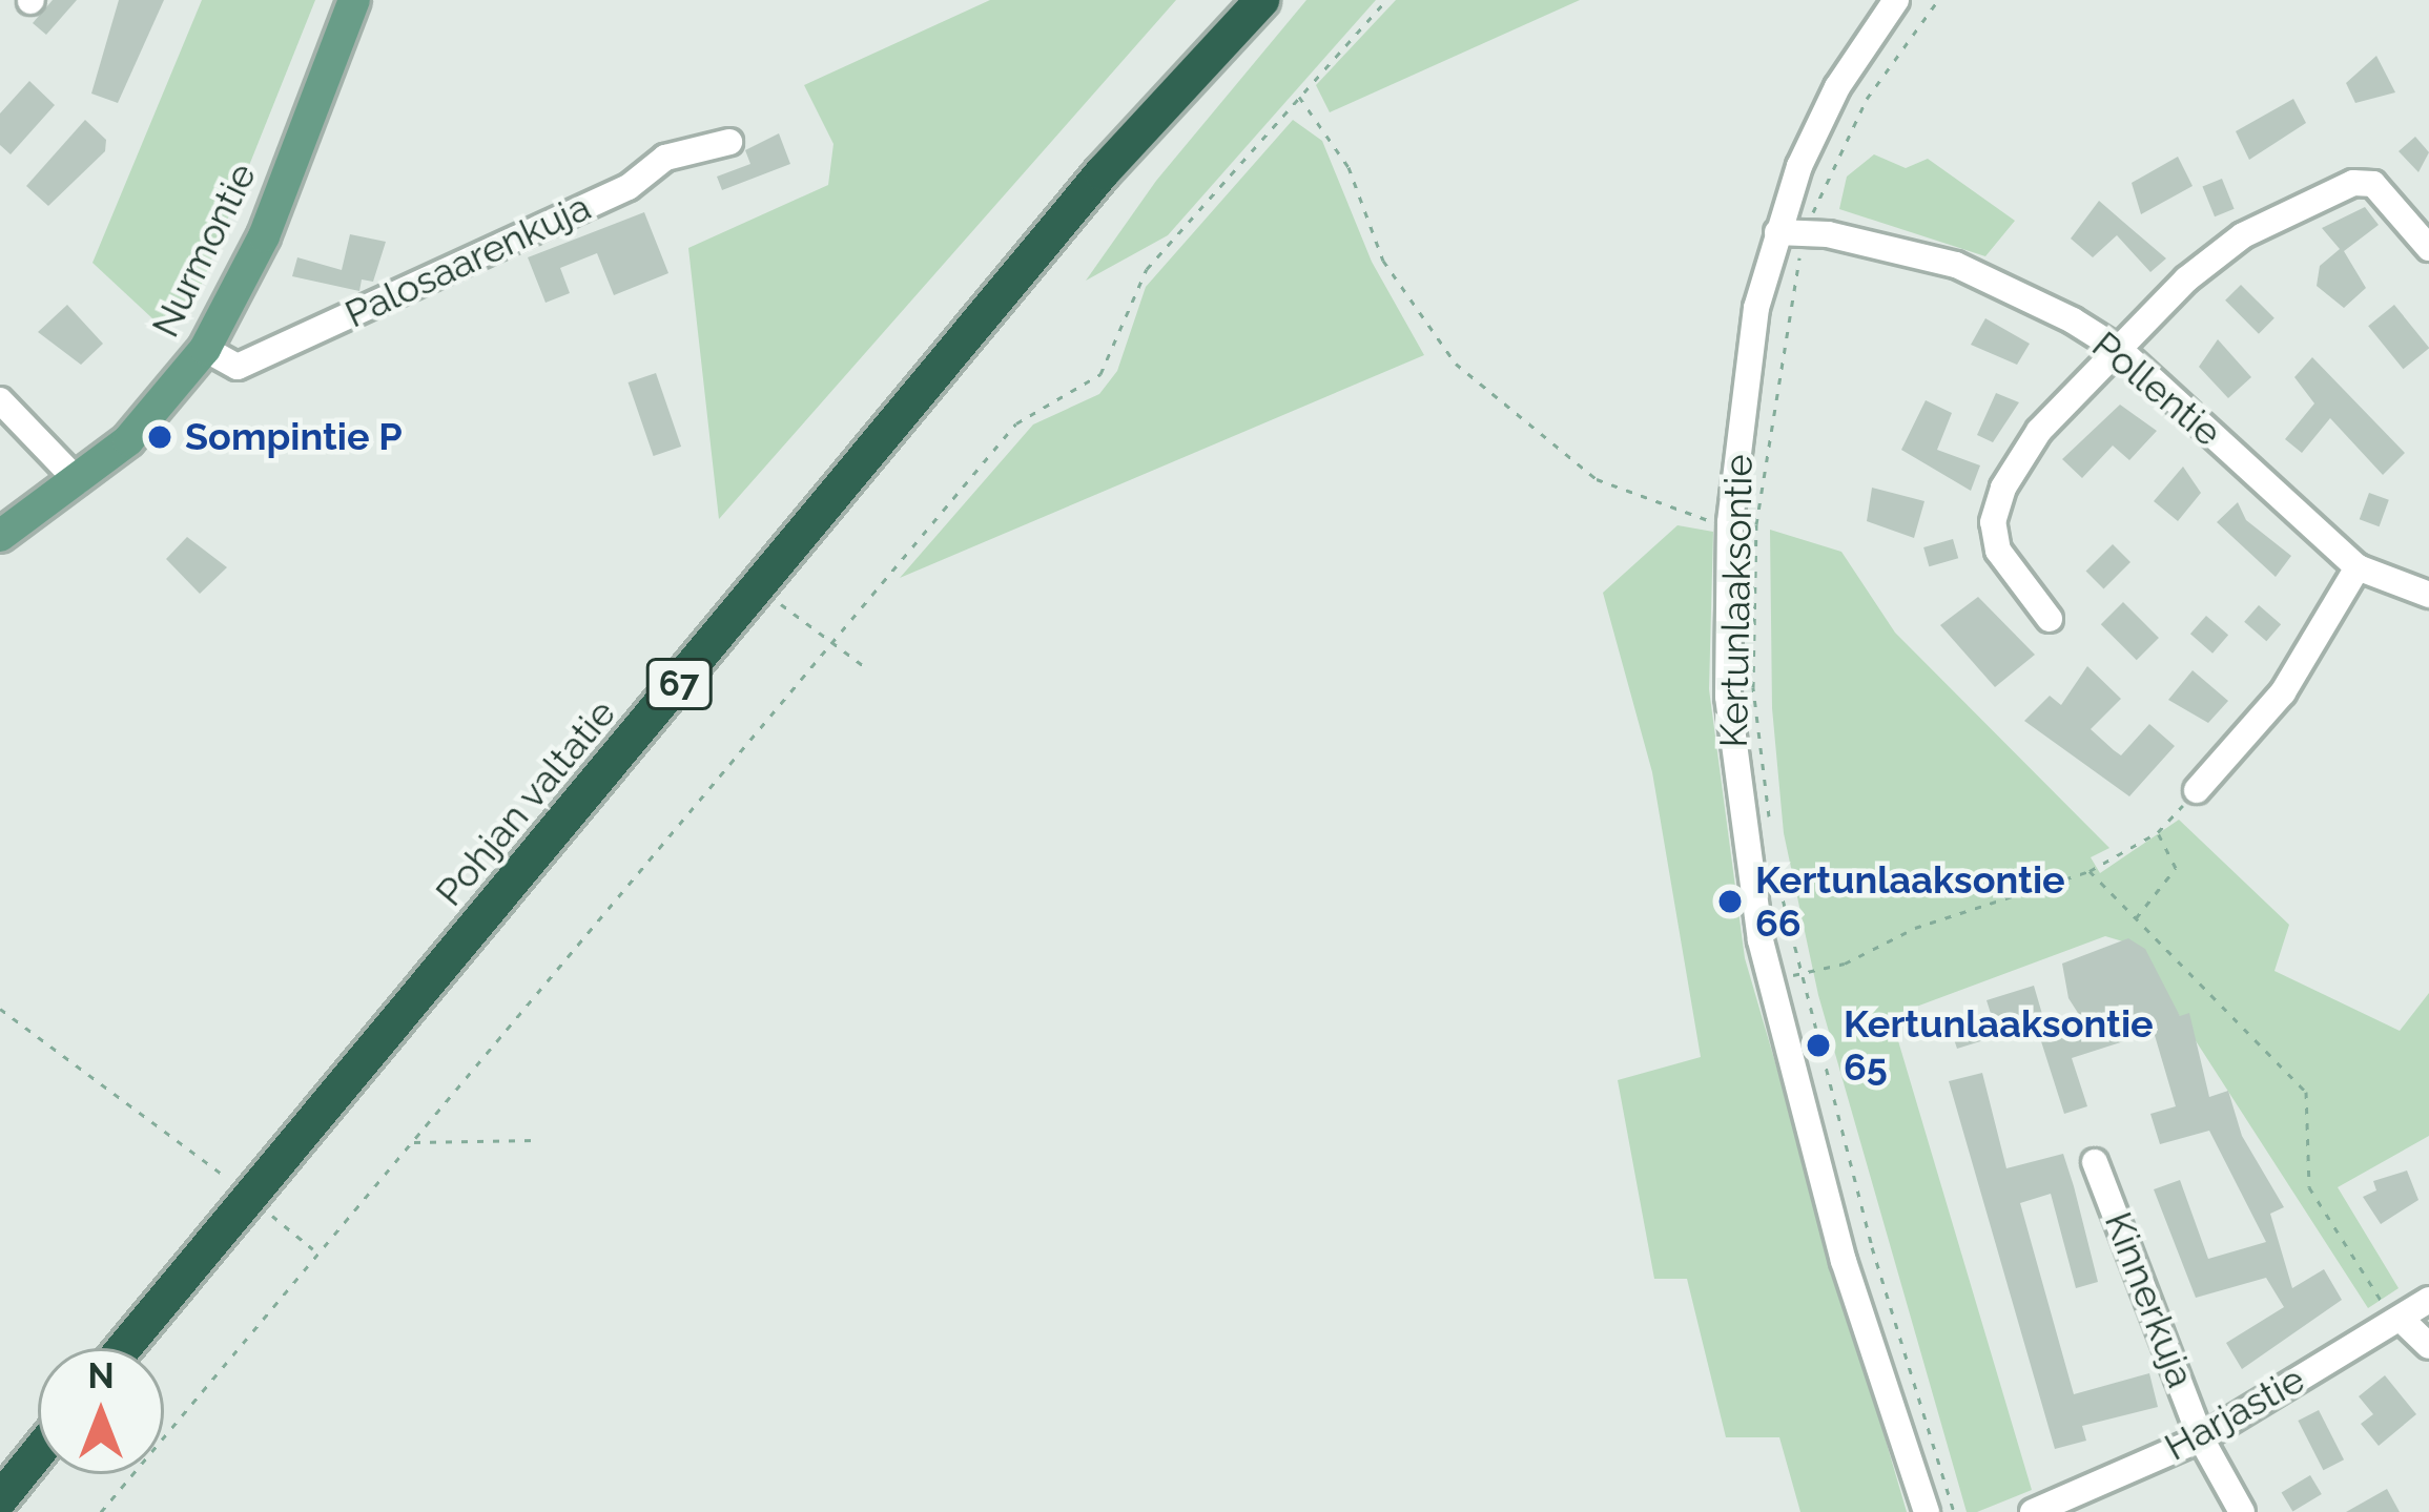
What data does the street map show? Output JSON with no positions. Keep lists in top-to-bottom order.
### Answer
{
  "streets": {
    "highway": ["67", "Pohjan valtatie"],
    "main road": ["Nurmontie"],
    "street": [
      "Palosaarenkuja",
      "Pollentie",
      "Kertunlaaksontie",
      "Kinnerkuja",
      "Harjastie"
    ]
  },
  "crossings": [
    ["Nurmontie", "Palosaarenkuja"],
    ["Pollentie", "Kertunlaaksontie"],
    ["Kinnerkuja", "Harjastie"]
  ],
  "places": ["Sompintie P", "Kertunlaaksontie 66", "Kertunlaaksontie 65"],
  "north": "top"
}
